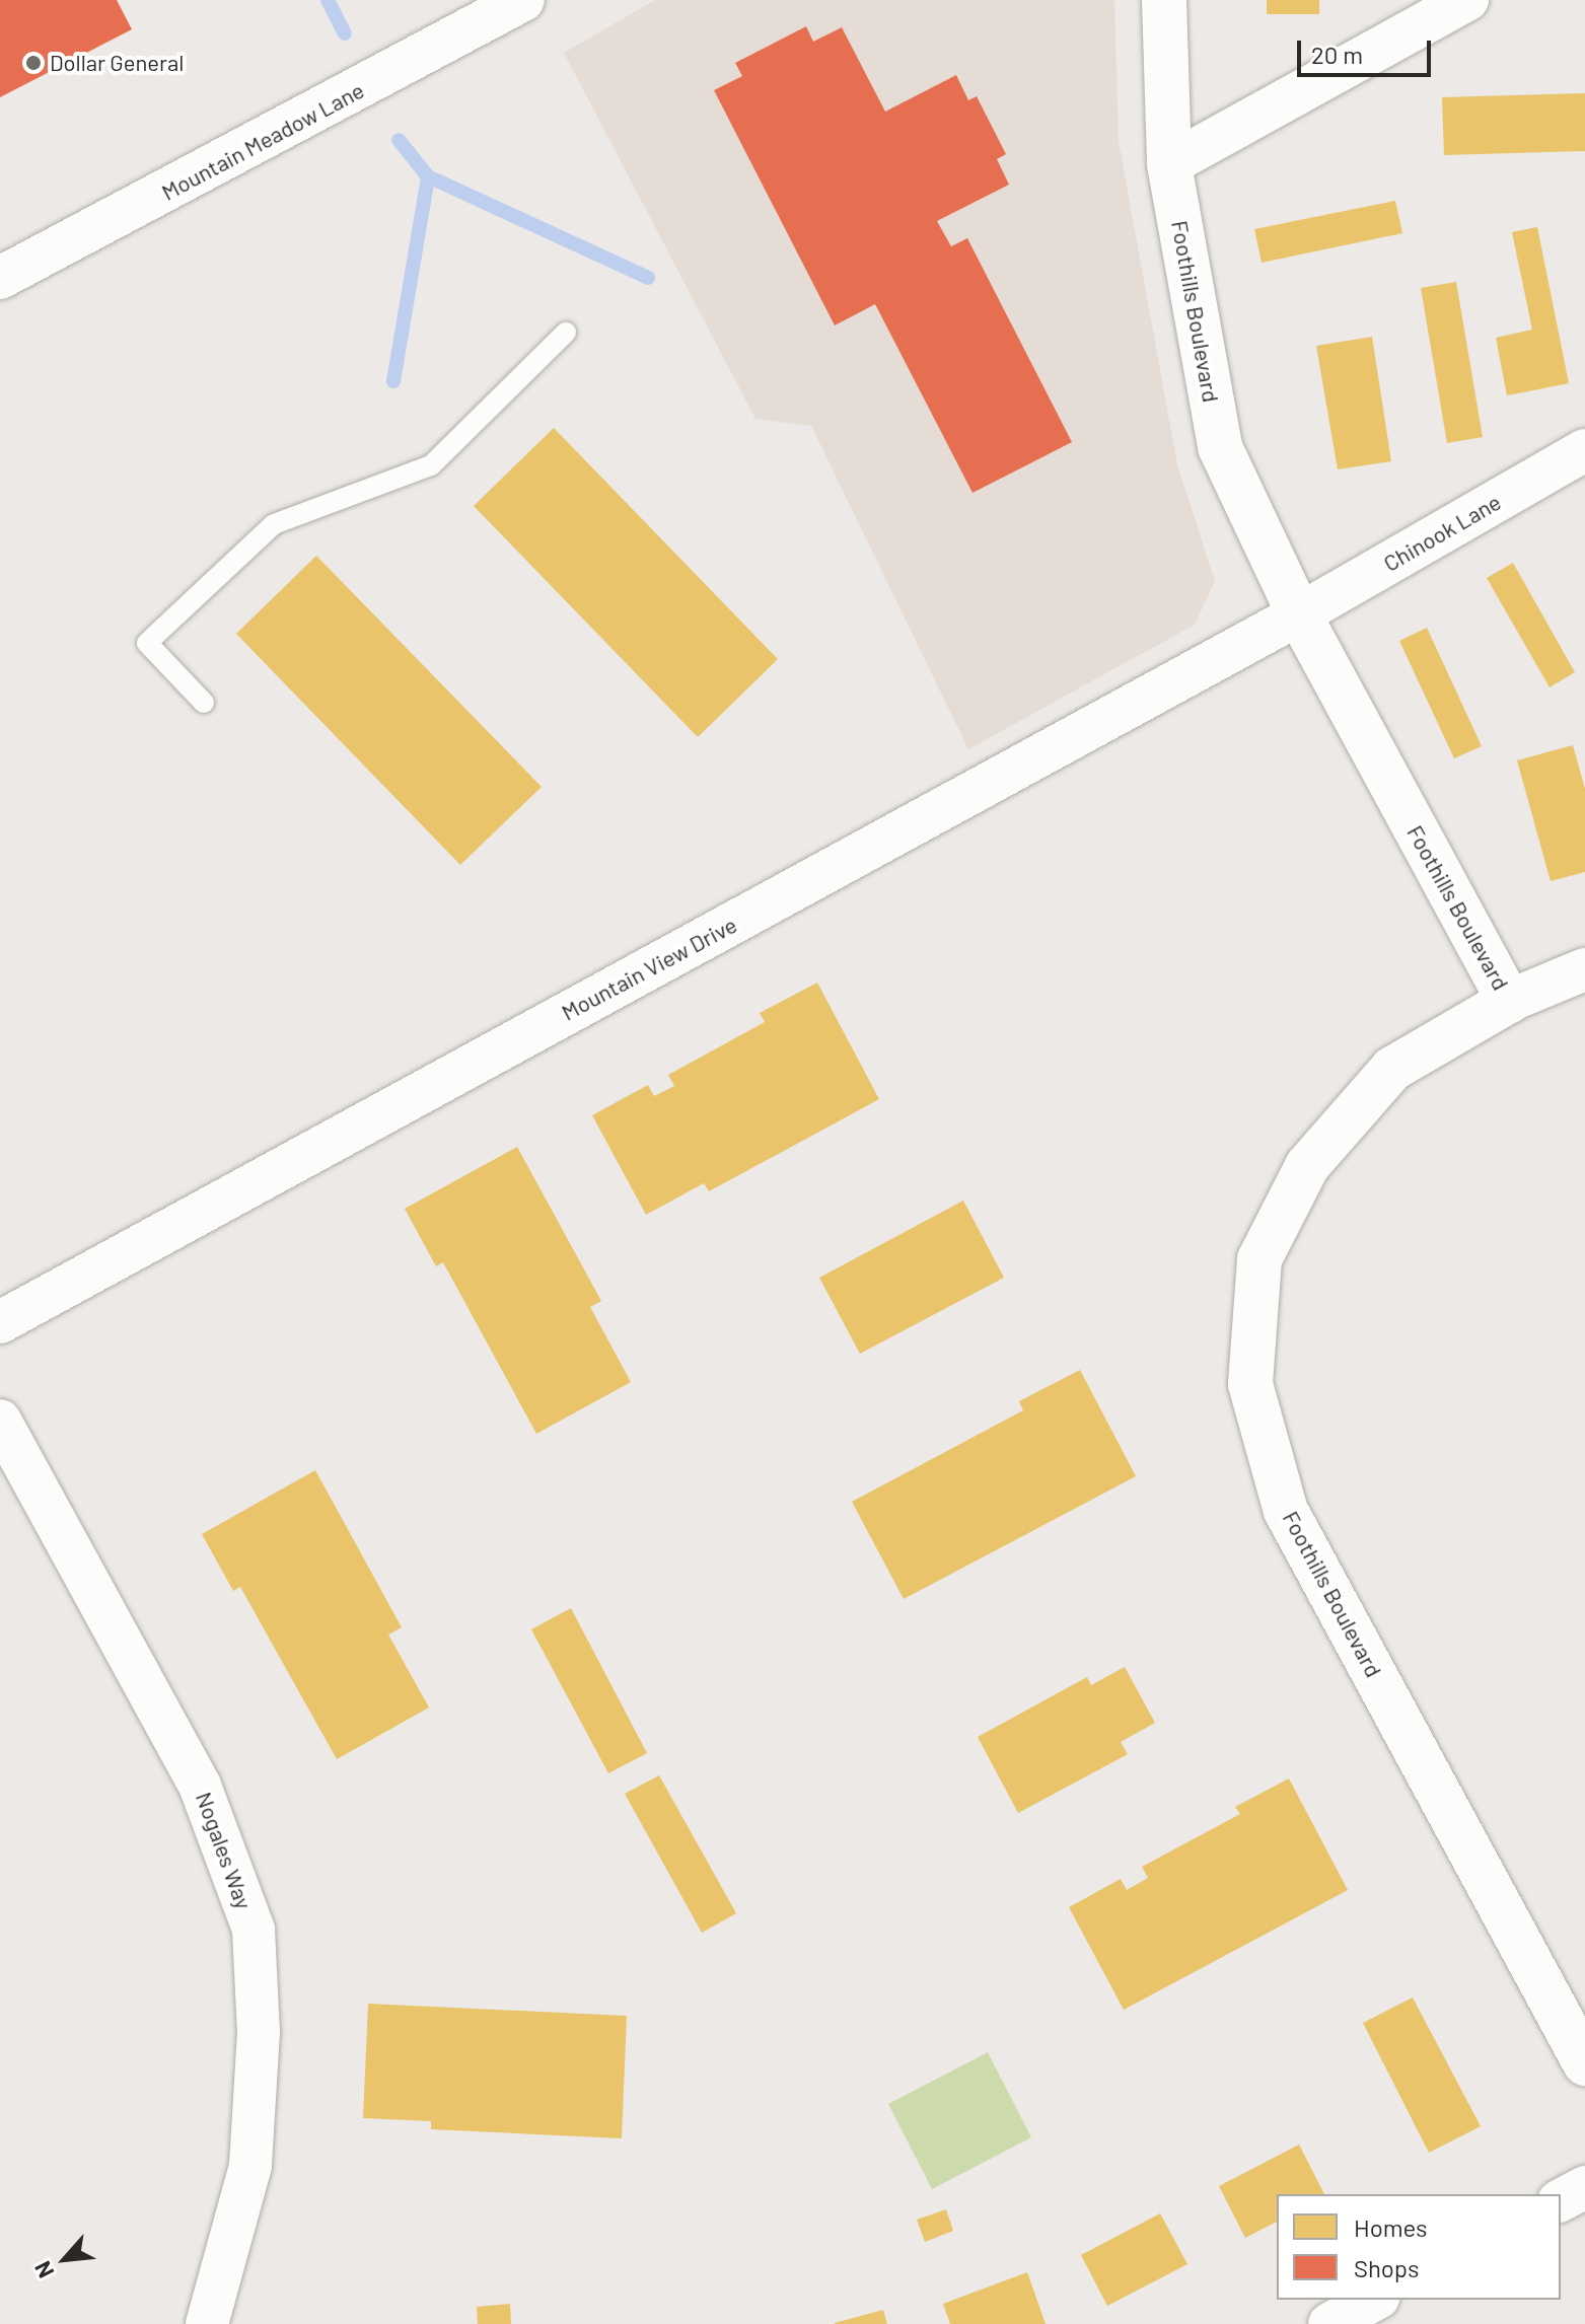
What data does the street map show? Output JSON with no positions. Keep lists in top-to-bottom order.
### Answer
{
  "streets": {
    "street": [
      "Mountain Meadow Lane",
      "Foothills Boulevard",
      "Chinook Lane",
      "Mountain View Drive",
      "Nogales Way"
    ]
  },
  "crossings": [
    ["Foothills Boulevard", "Chinook Lane"],
    ["Foothills Boulevard", "Mountain View Drive"],
    ["Chinook Lane", "Mountain View Drive"]
  ],
  "places": ["Dollar General"],
  "legend": ["Homes", "Shops"],
  "scale_bar": "20 m",
  "north": "bottom left"
}
